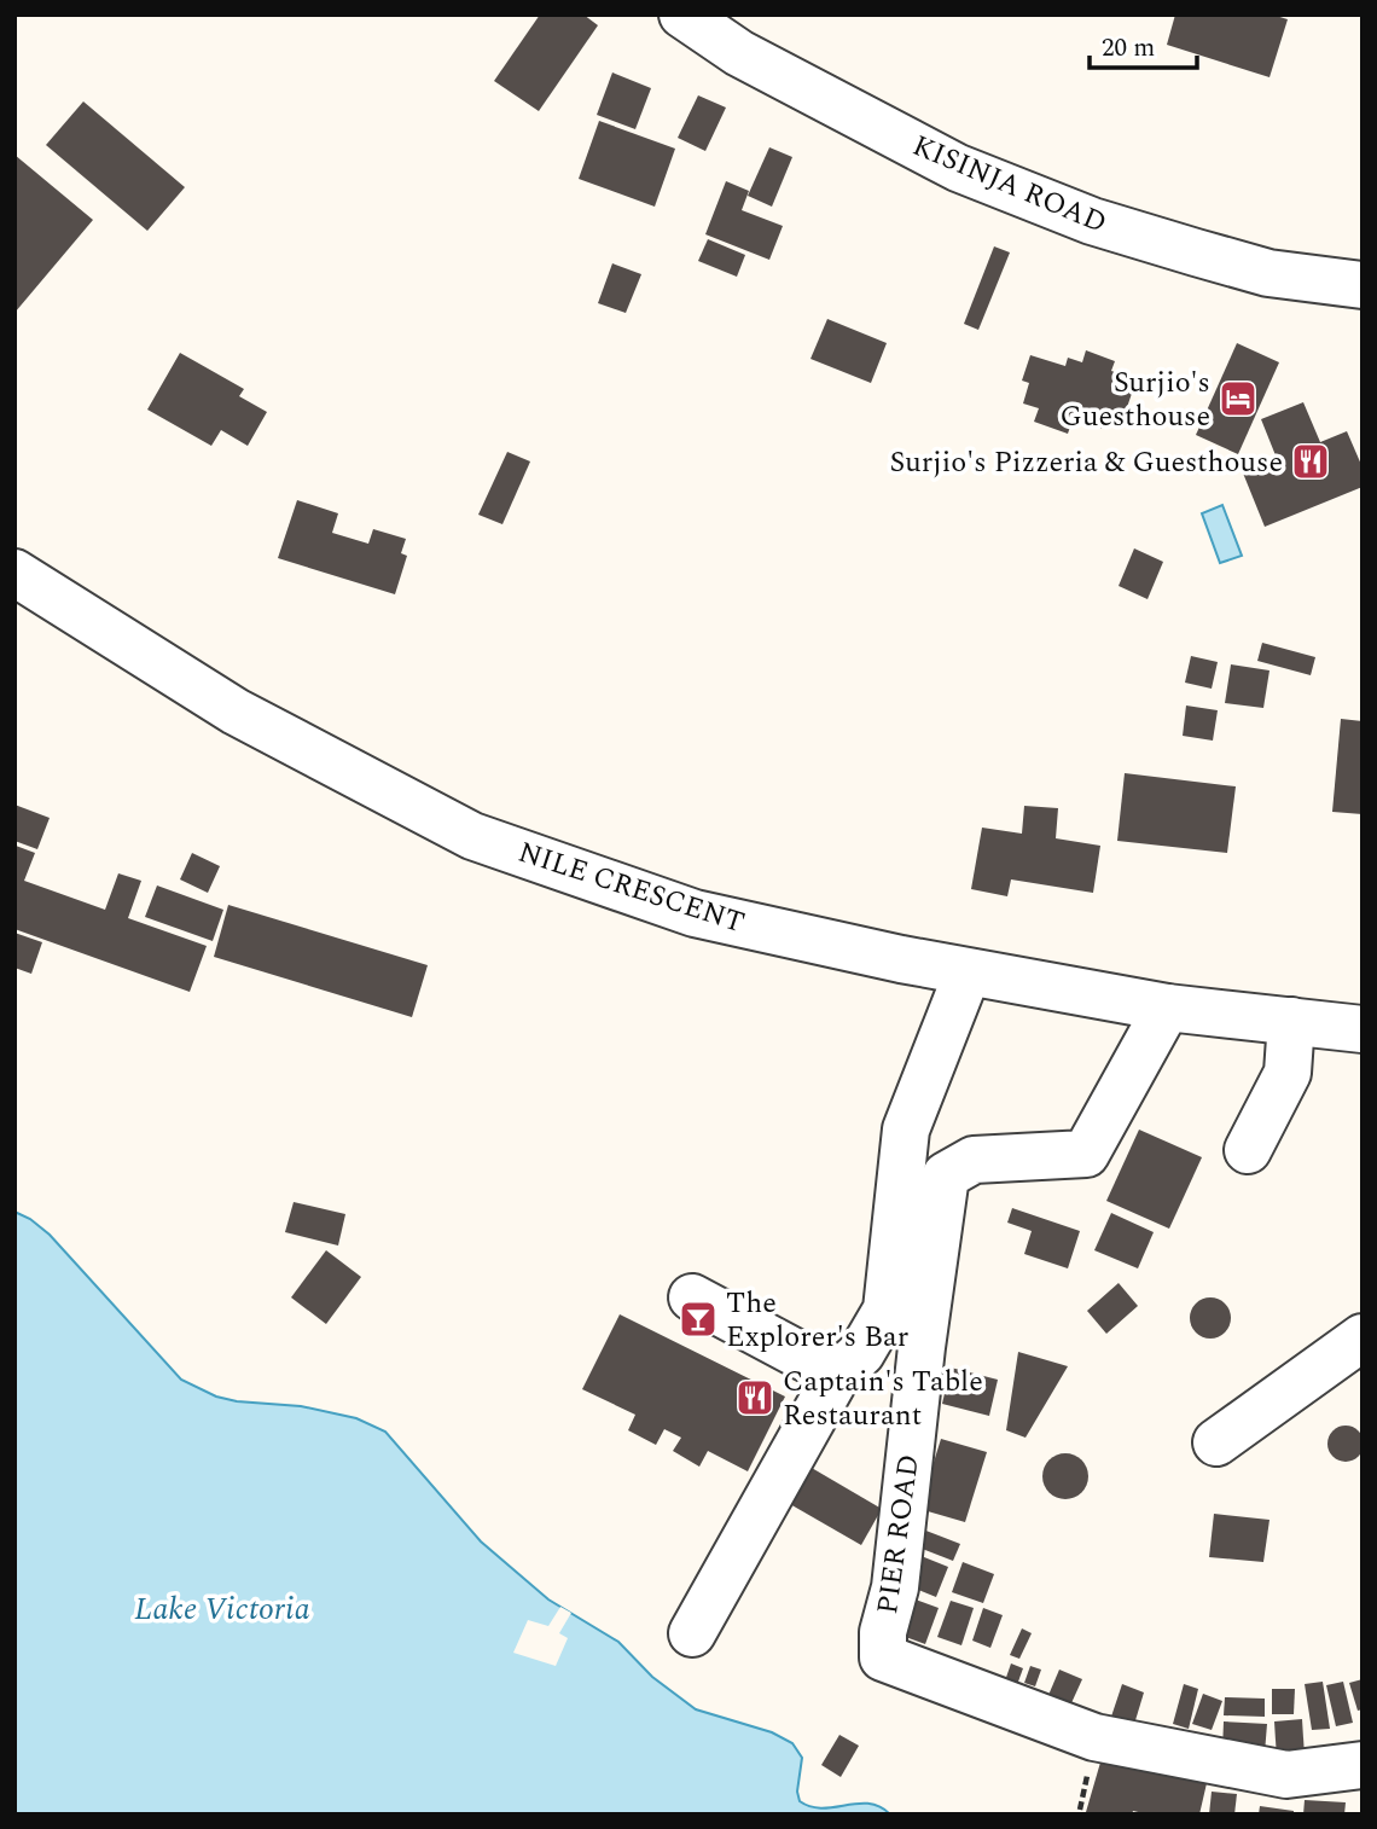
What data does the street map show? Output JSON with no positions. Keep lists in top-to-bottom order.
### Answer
{
  "streets": {
    "street": ["KISINJA ROAD", "NILE CRESCENT", "PIER ROAD"]
  },
  "crossings": [
    ["NILE CRESCENT", "PIER ROAD"]
  ],
  "water": ["Lake Victoria"],
  "places": {
    "hotel": ["Surjio's Guesthouse"],
    "restaurant": ["Surjio's Pizzeria & Guesthouse", "Captain's Table Restaurant"],
    "bar": ["The Explorer's Bar"]
  },
  "scale_bar": "20 m"
}
